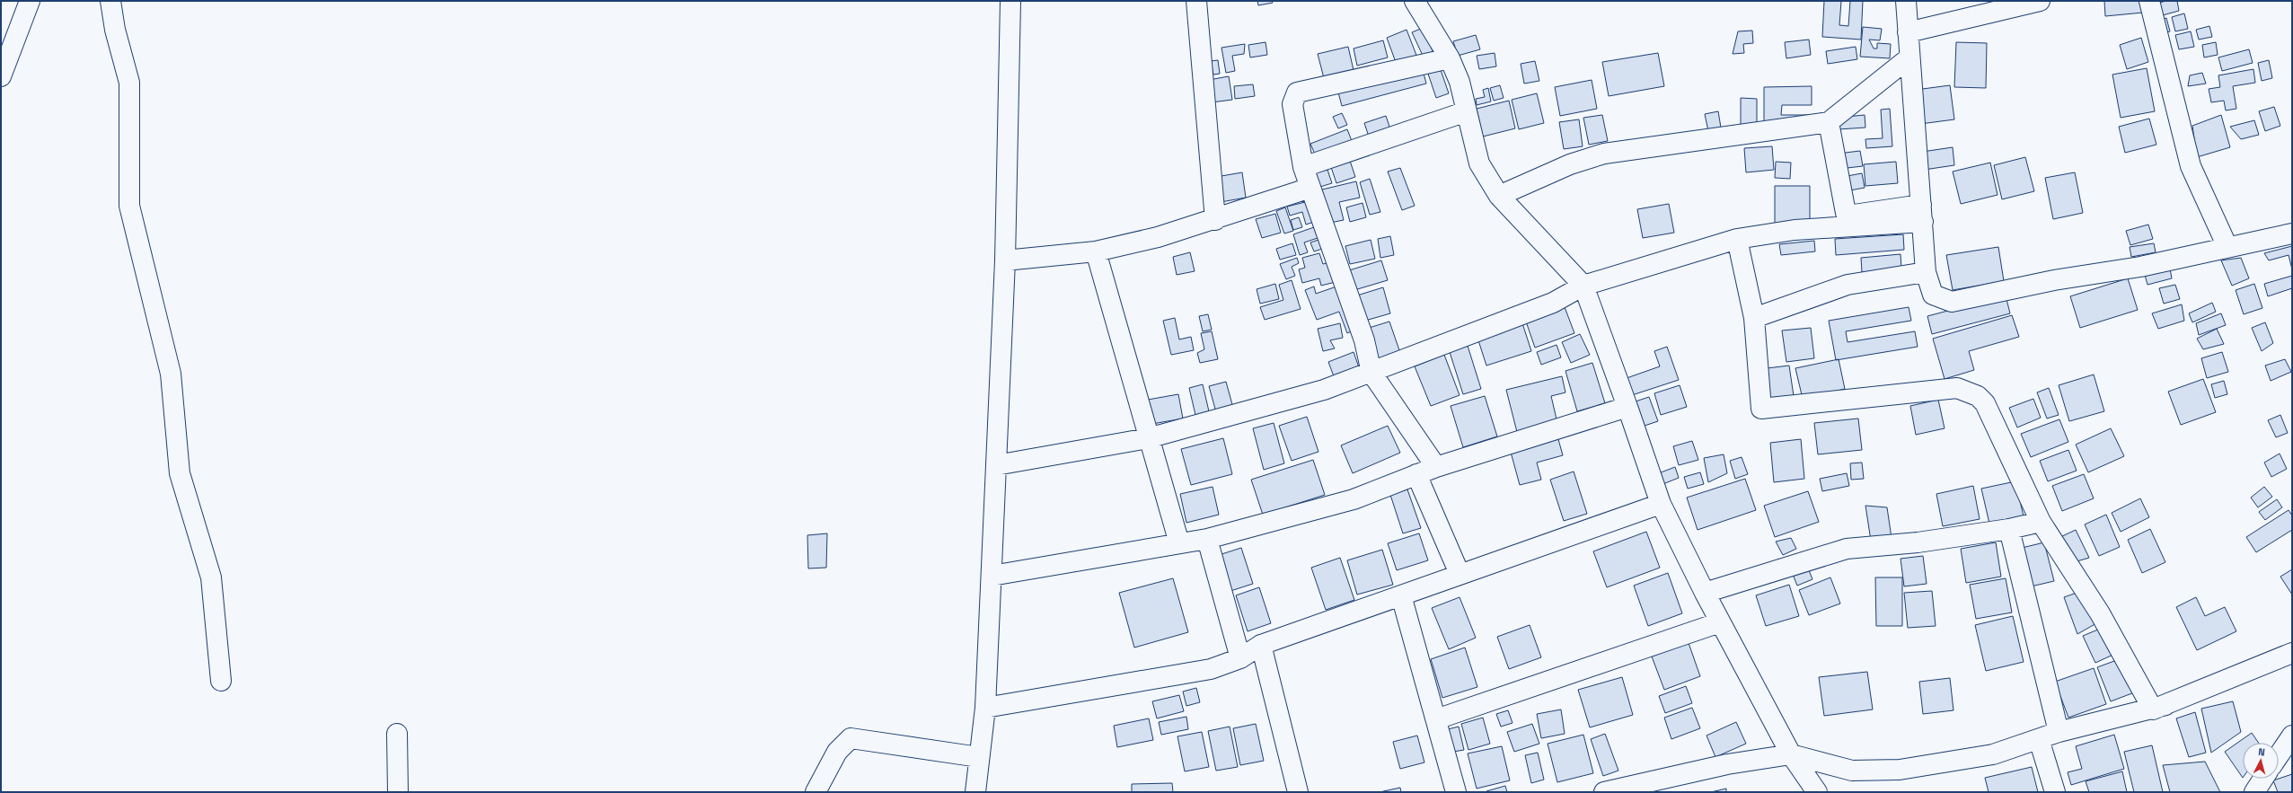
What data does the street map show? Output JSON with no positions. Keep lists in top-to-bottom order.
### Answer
{
  "north": "top"
}
